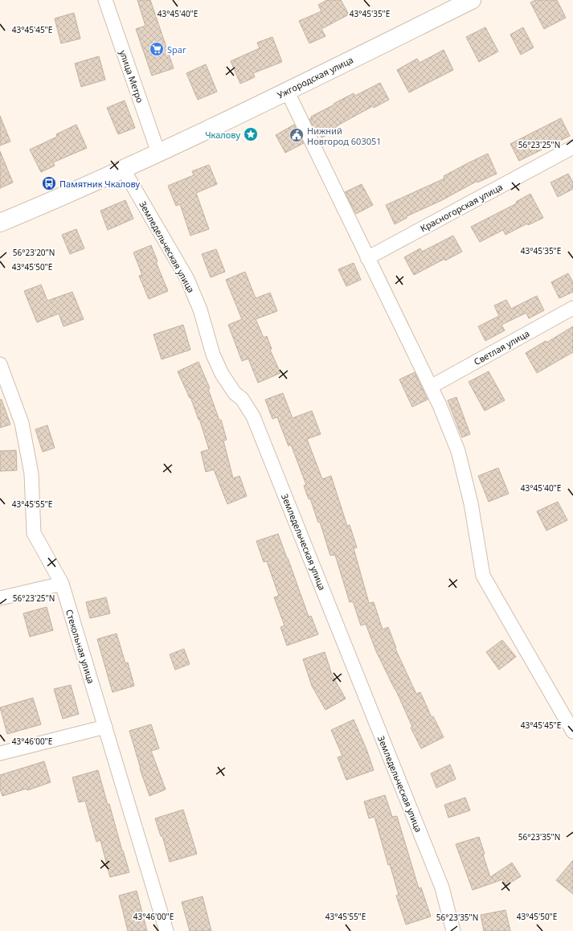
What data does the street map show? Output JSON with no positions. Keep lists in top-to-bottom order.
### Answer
{
  "streets": {
    "main road": ["Ужгородская улица"],
    "street": [
      "улица Метро",
      "Красногорская улица",
      "Земледельческая улица",
      "Светлая улица",
      "Стекольная улица"
    ]
  },
  "crossings": [
    ["улица Метро", "Ужгородская улица"],
    ["Ужгородская улица", "Земледельческая улица"]
  ],
  "places": {
    "supermarket": ["Spar"],
    "place": ["Чкалову"],
    "public building": ["Нижний Новгород 603051"],
    "bus stop": ["Памятник Чкалову"]
  },
  "coordinates": [
    "43°45'40\"E",
    "43°45'35\"E",
    "43°45'45\"E",
    "56°23'25\"N",
    "56°23'20\"N",
    "43°45'50\"E",
    "43°45'55\"E",
    "43°46'00\"E",
    "56°23'35\"N"
  ]
}
